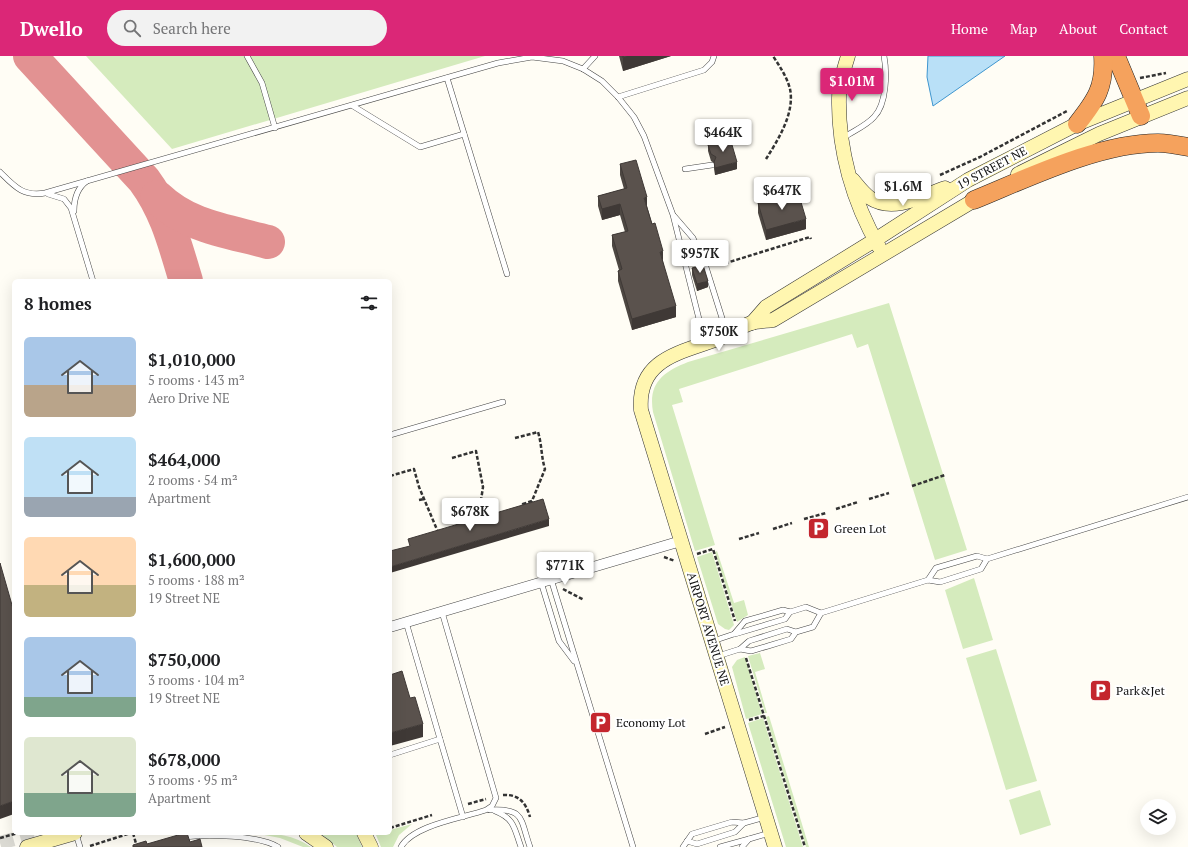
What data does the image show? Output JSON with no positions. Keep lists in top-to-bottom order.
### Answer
{
  "streets": {
    "street": ["19 STREET NE", "AIRPORT AVENUE NE"]
  },
  "crossings": [
    ["19 STREET NE", "AIRPORT AVENUE NE"]
  ],
  "places": {
    "parking": ["Green Lot", "Park&Jet", "Economy Lot"]
  },
  "page": {
    "header": "Dwello",
    "search": "Search here",
    "nav": [
      "Home",
      "Map",
      "About",
      "Contact"
    ],
    "price": [
      "$1.01M",
      "$464K",
      "$1.6M",
      "$647K",
      "$957K",
      "$750K",
      "$678K",
      "$771K"
    ],
    "heading": "8 homes",
    "list": [
      {
        "name": "$1,010,000",
        "note": "5 rooms · 143 m² · Aero Drive NE"
      },
      {
        "name": "$464,000",
        "note": "2 rooms · 54 m² · Apartment"
      },
      {
        "name": "$1,600,000",
        "note": "5 rooms · 188 m² · 19 Street NE"
      },
      {
        "name": "$750,000",
        "note": "3 rooms · 104 m² · 19 Street NE"
      },
      {
        "name": "$678,000",
        "note": "3 rooms · 95 m² · Apartment"
      }
    ]
  }
}
